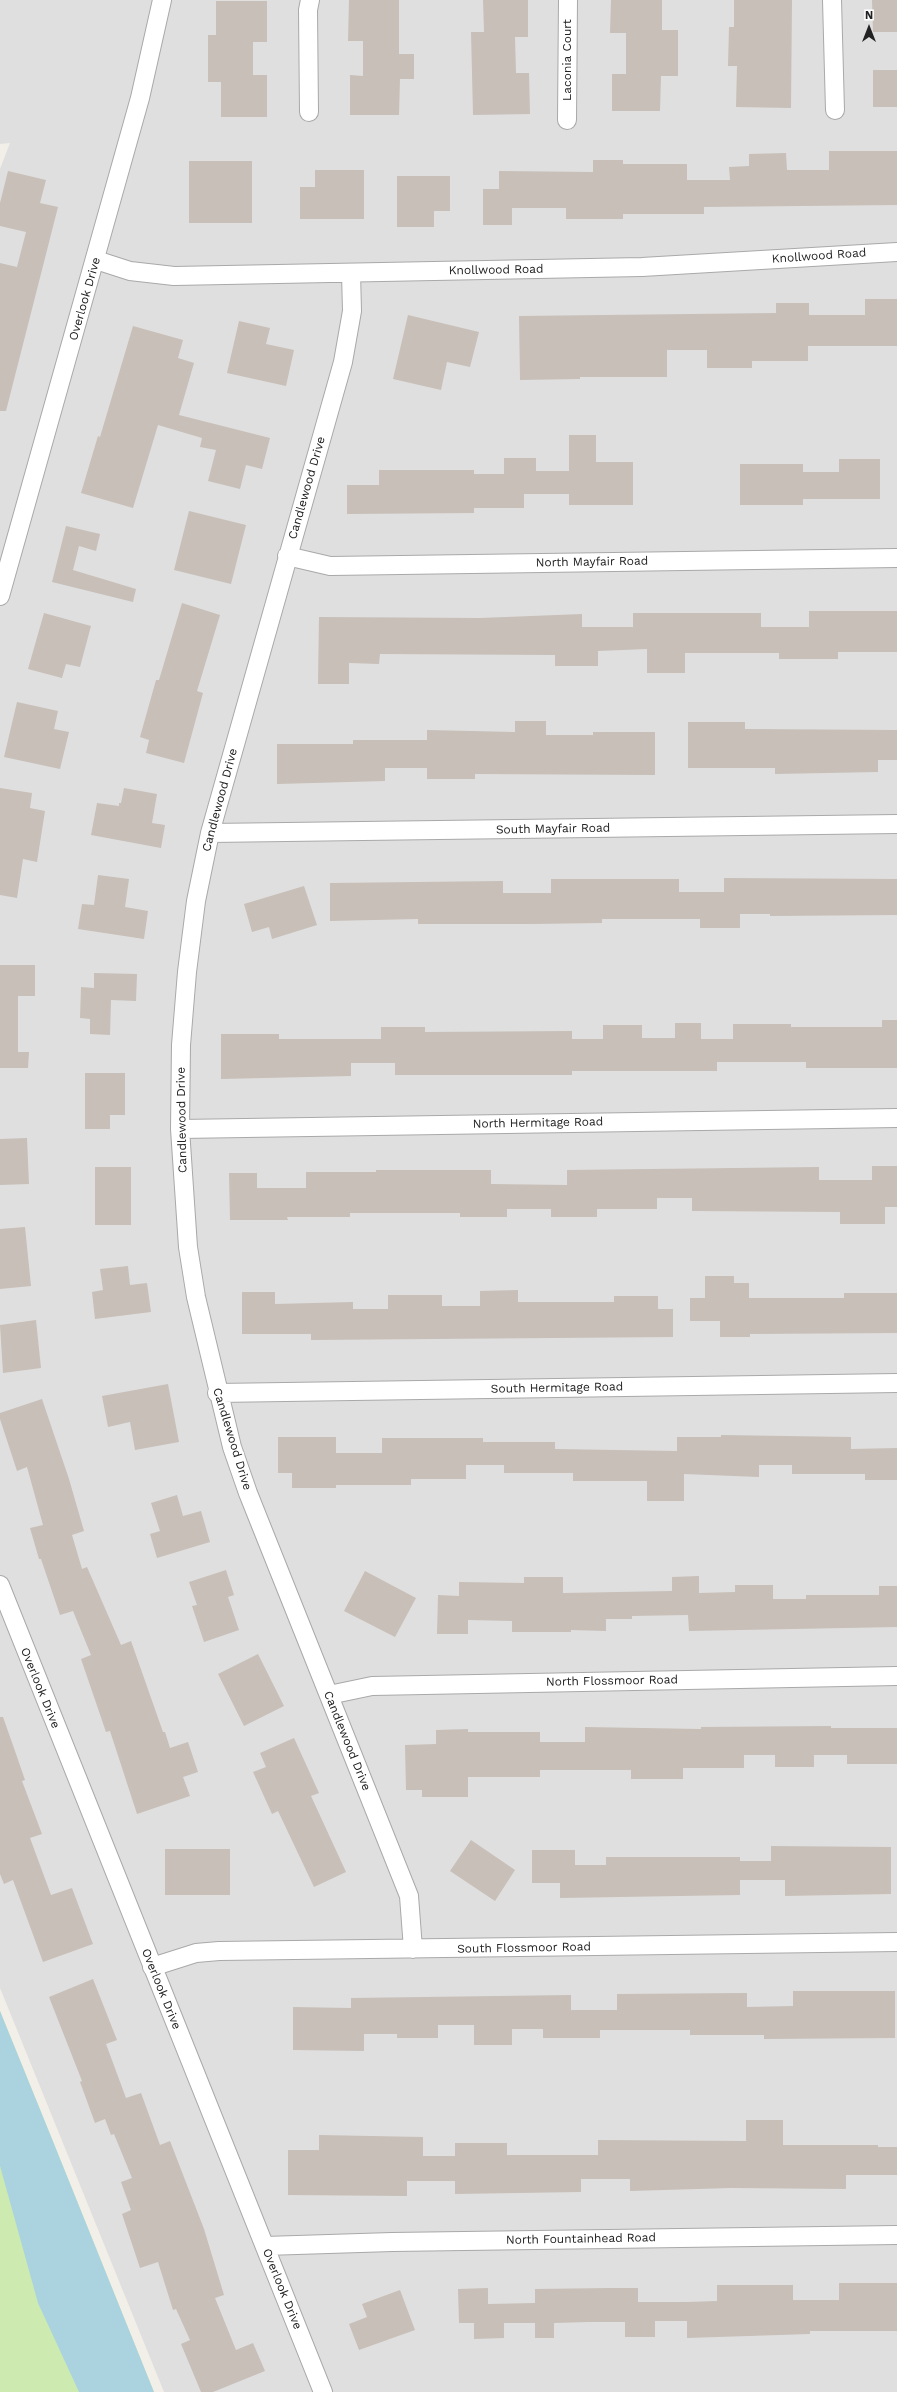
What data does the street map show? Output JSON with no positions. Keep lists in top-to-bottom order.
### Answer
{
  "streets": {
    "street": [
      "Laconia Court",
      "Knollwood Road",
      "Overlook Drive",
      "Candlewood Drive",
      "North Mayfair Road",
      "South Mayfair Road",
      "North Hermitage Road",
      "South Hermitage Road",
      "North Flossmoor Road",
      "South Flossmoor Road",
      "North Fountainhead Road"
    ]
  },
  "crossings": [
    ["Knollwood Road", "Overlook Drive"],
    ["Knollwood Road", "Candlewood Drive"],
    ["Overlook Drive", "South Flossmoor Road"],
    ["Overlook Drive", "North Fountainhead Road"],
    ["Candlewood Drive", "North Mayfair Road"],
    ["Candlewood Drive", "South Mayfair Road"],
    ["Candlewood Drive", "North Hermitage Road"],
    ["Candlewood Drive", "South Hermitage Road"],
    ["Candlewood Drive", "North Flossmoor Road"],
    ["Candlewood Drive", "South Flossmoor Road"]
  ],
  "north": "top"
}
